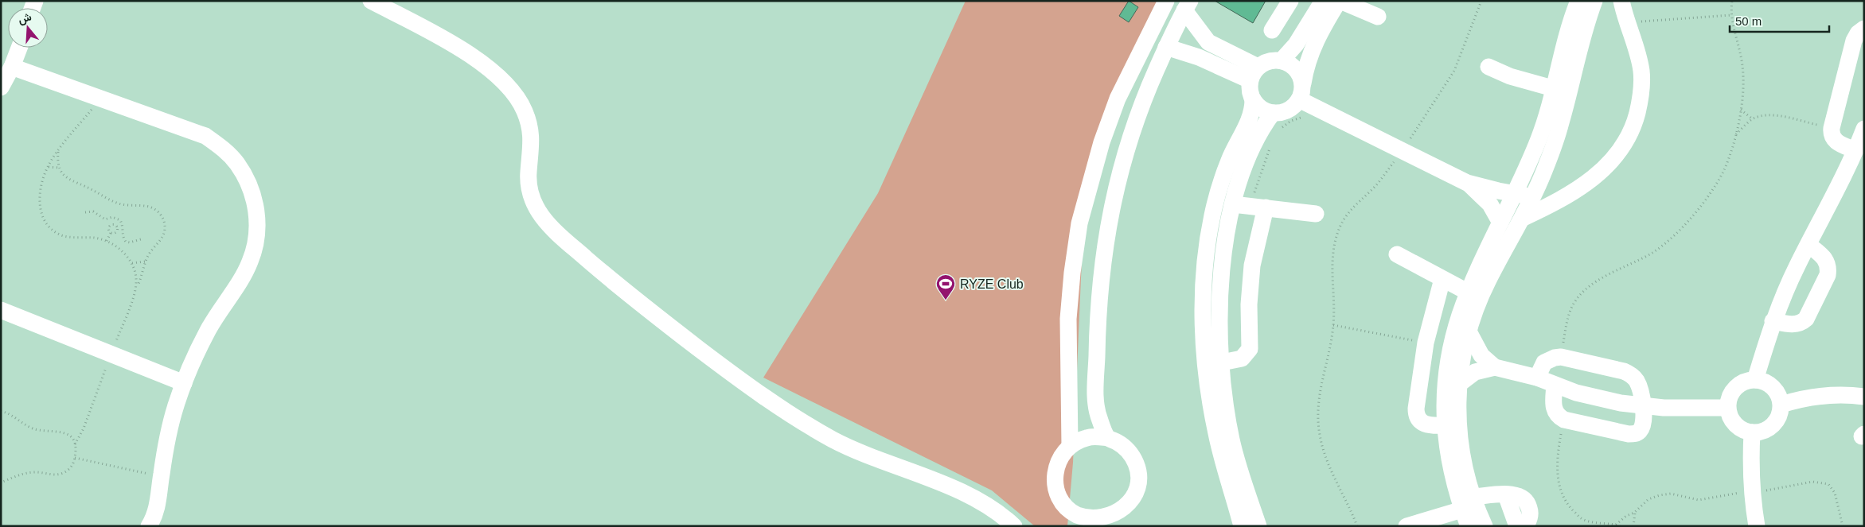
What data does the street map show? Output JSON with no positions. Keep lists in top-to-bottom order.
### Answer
{
  "places": {
    "sports": ["RYZE Club"]
  },
  "scale_bar": "50 m",
  "north": "top"
}
